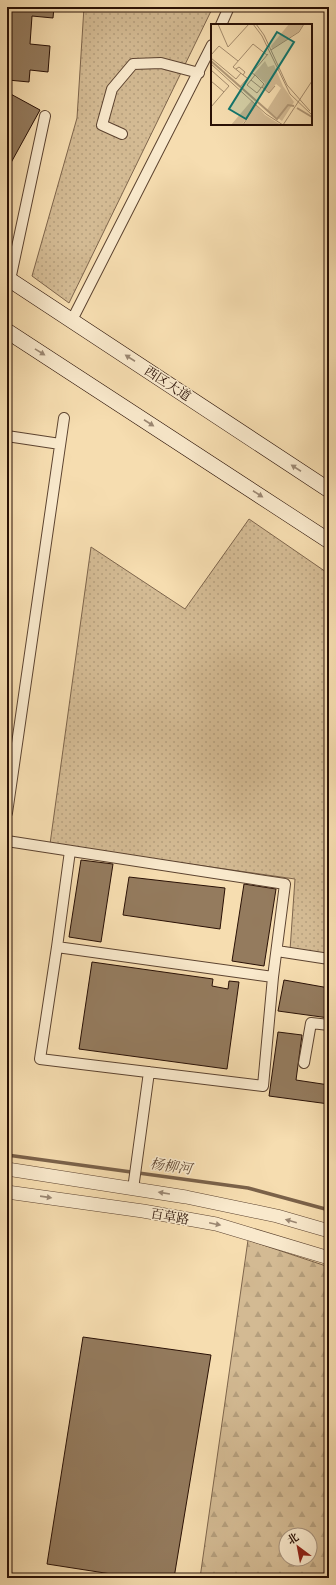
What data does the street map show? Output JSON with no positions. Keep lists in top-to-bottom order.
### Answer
{
  "streets": {
    "main road": ["西区大道"],
    "street": ["百草路"]
  },
  "water": ["杨柳河"],
  "north": "top left"
}
